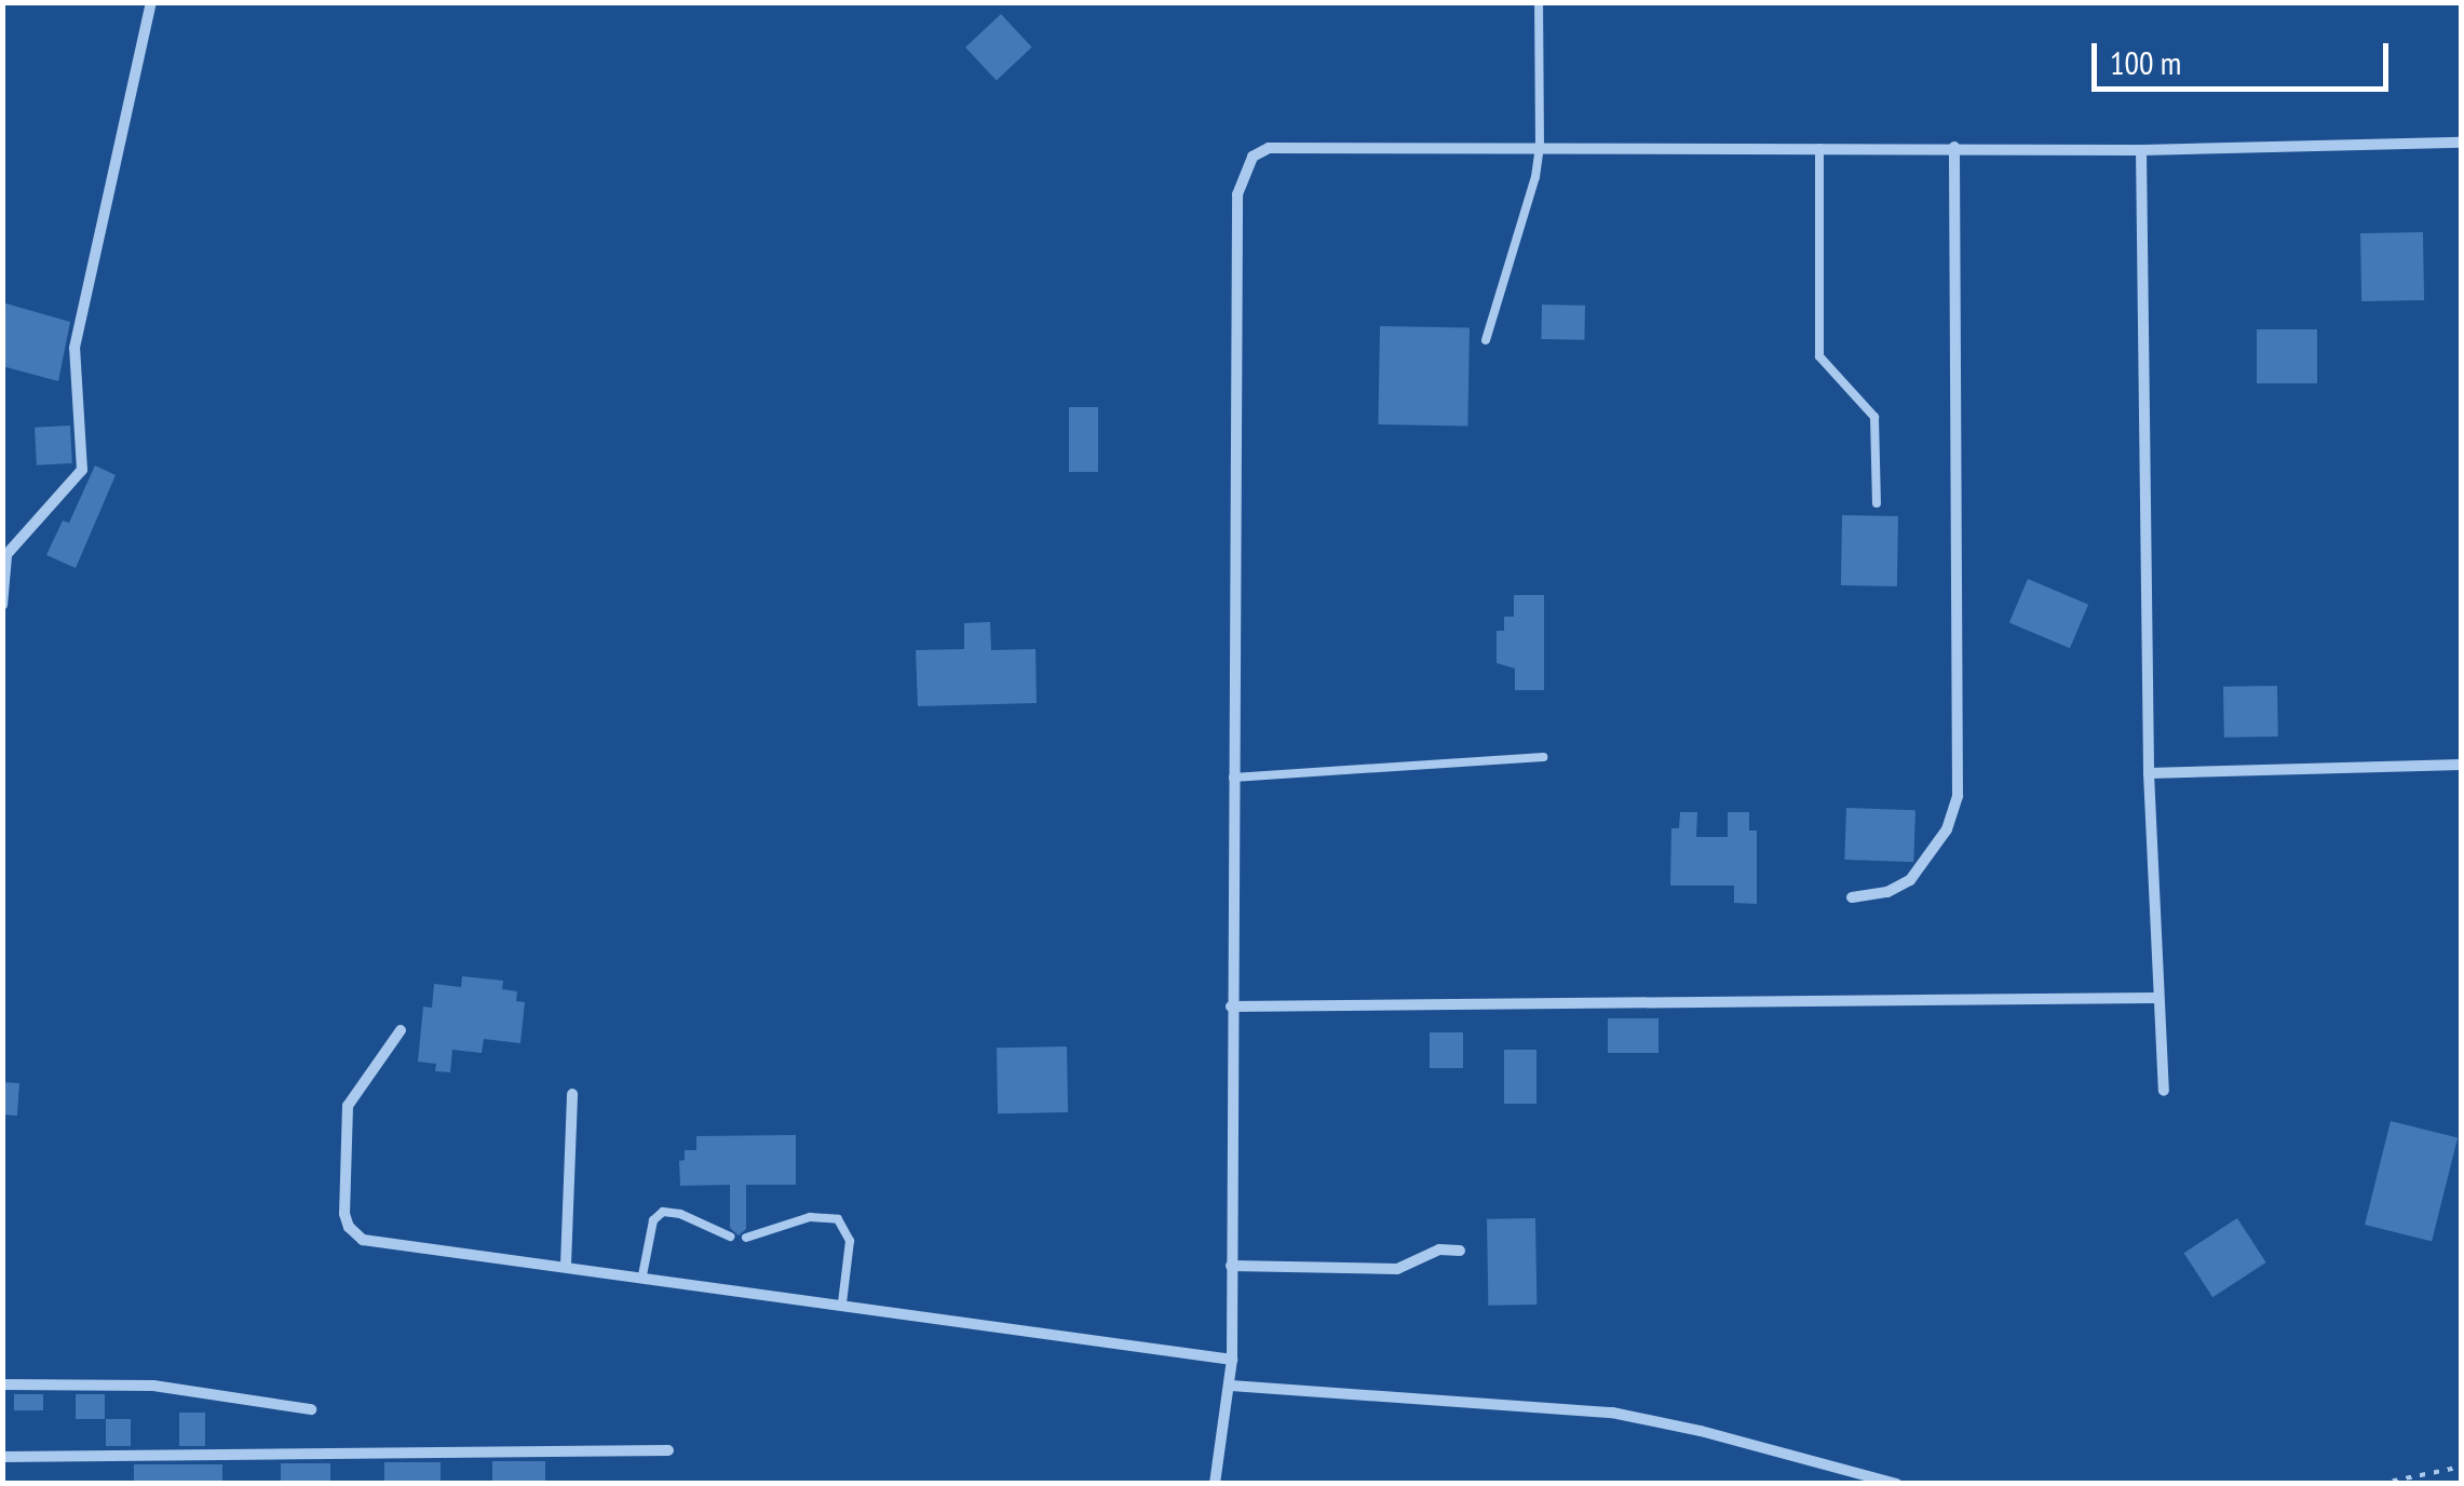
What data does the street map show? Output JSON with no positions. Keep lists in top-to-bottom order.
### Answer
{
  "scale_bar": "100 m"
}
